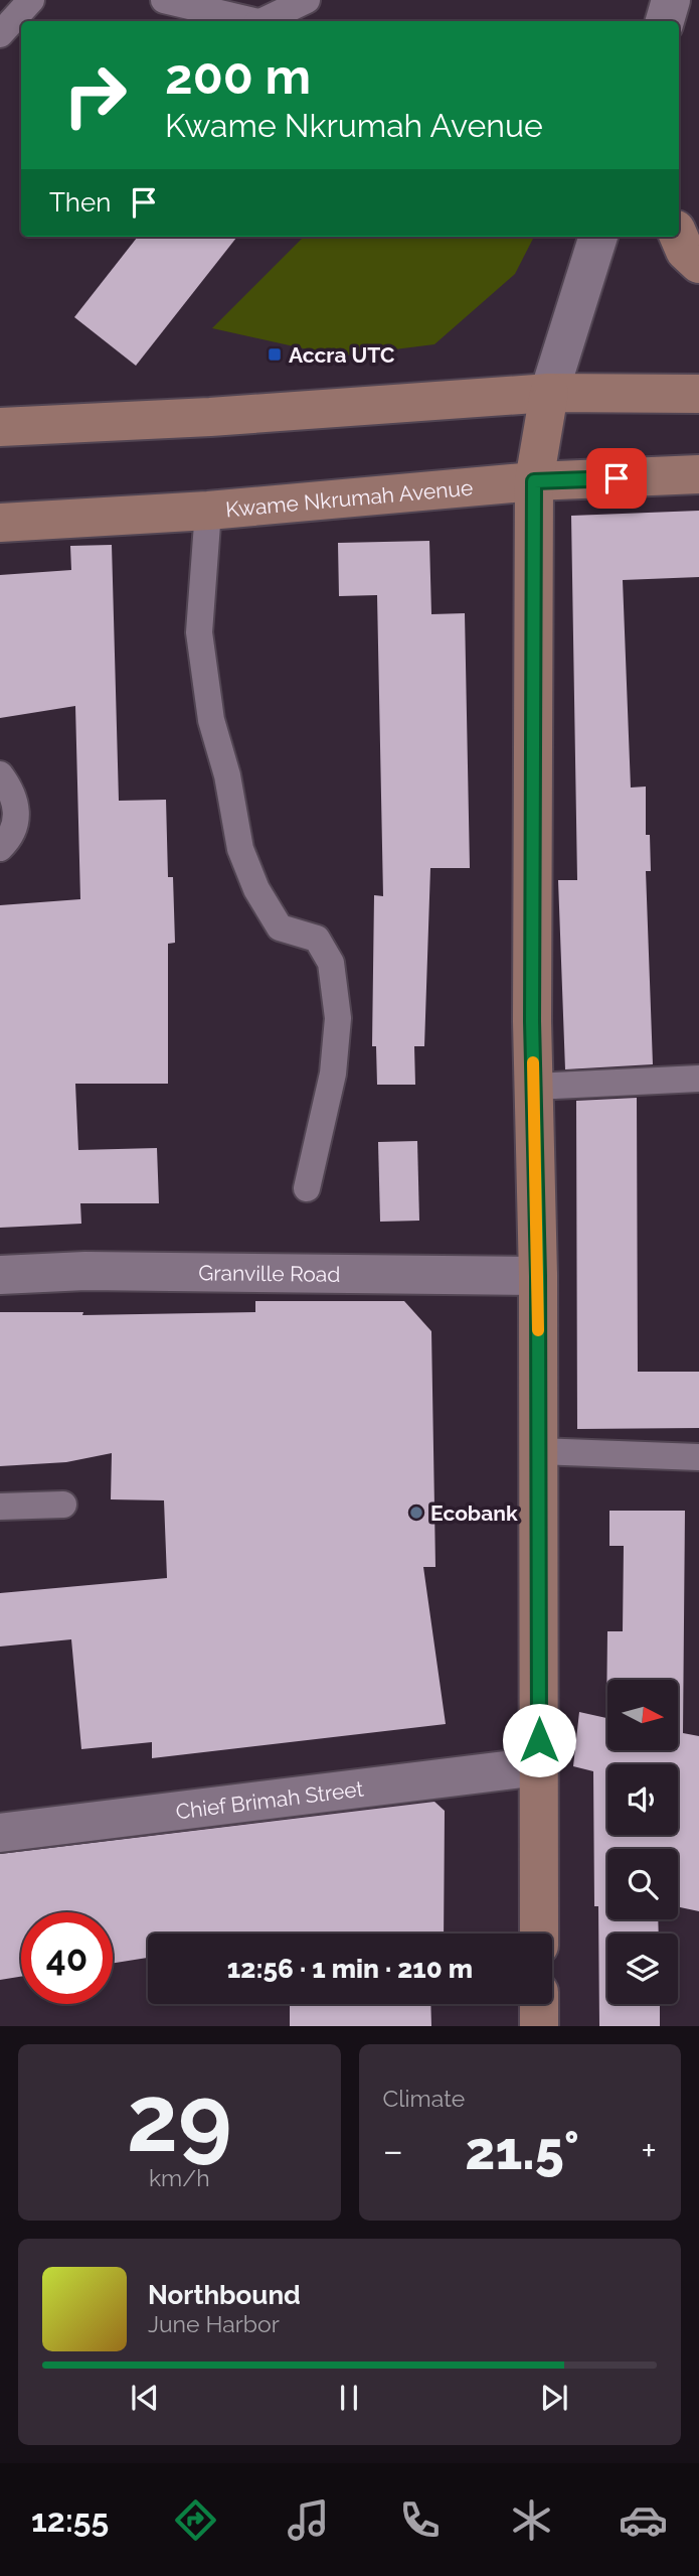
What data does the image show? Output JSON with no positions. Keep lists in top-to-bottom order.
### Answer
{
  "streets": {
    "street": ["Kwame Nkrumah Avenue", "Granville Road", "Chief Brimah Street"]
  },
  "places": {
    "transit": ["Accra UTC"],
    "other": ["Ecobank"]
  },
  "north": "right",
  "page": {
    "turn": ["200 m", "Kwame Nkrumah Avenue"],
    "then": "Then",
    "limit": "40",
    "trip": "12:56 · 1 min · 210 m",
    "tile": [
      ["29", "km/h"],
      "Climate"
    ],
    "heat": ["−", "21.5°", "+"],
    "song": ["Northbound", "June Harbor"],
    "tabs": "12:55"
  }
}
